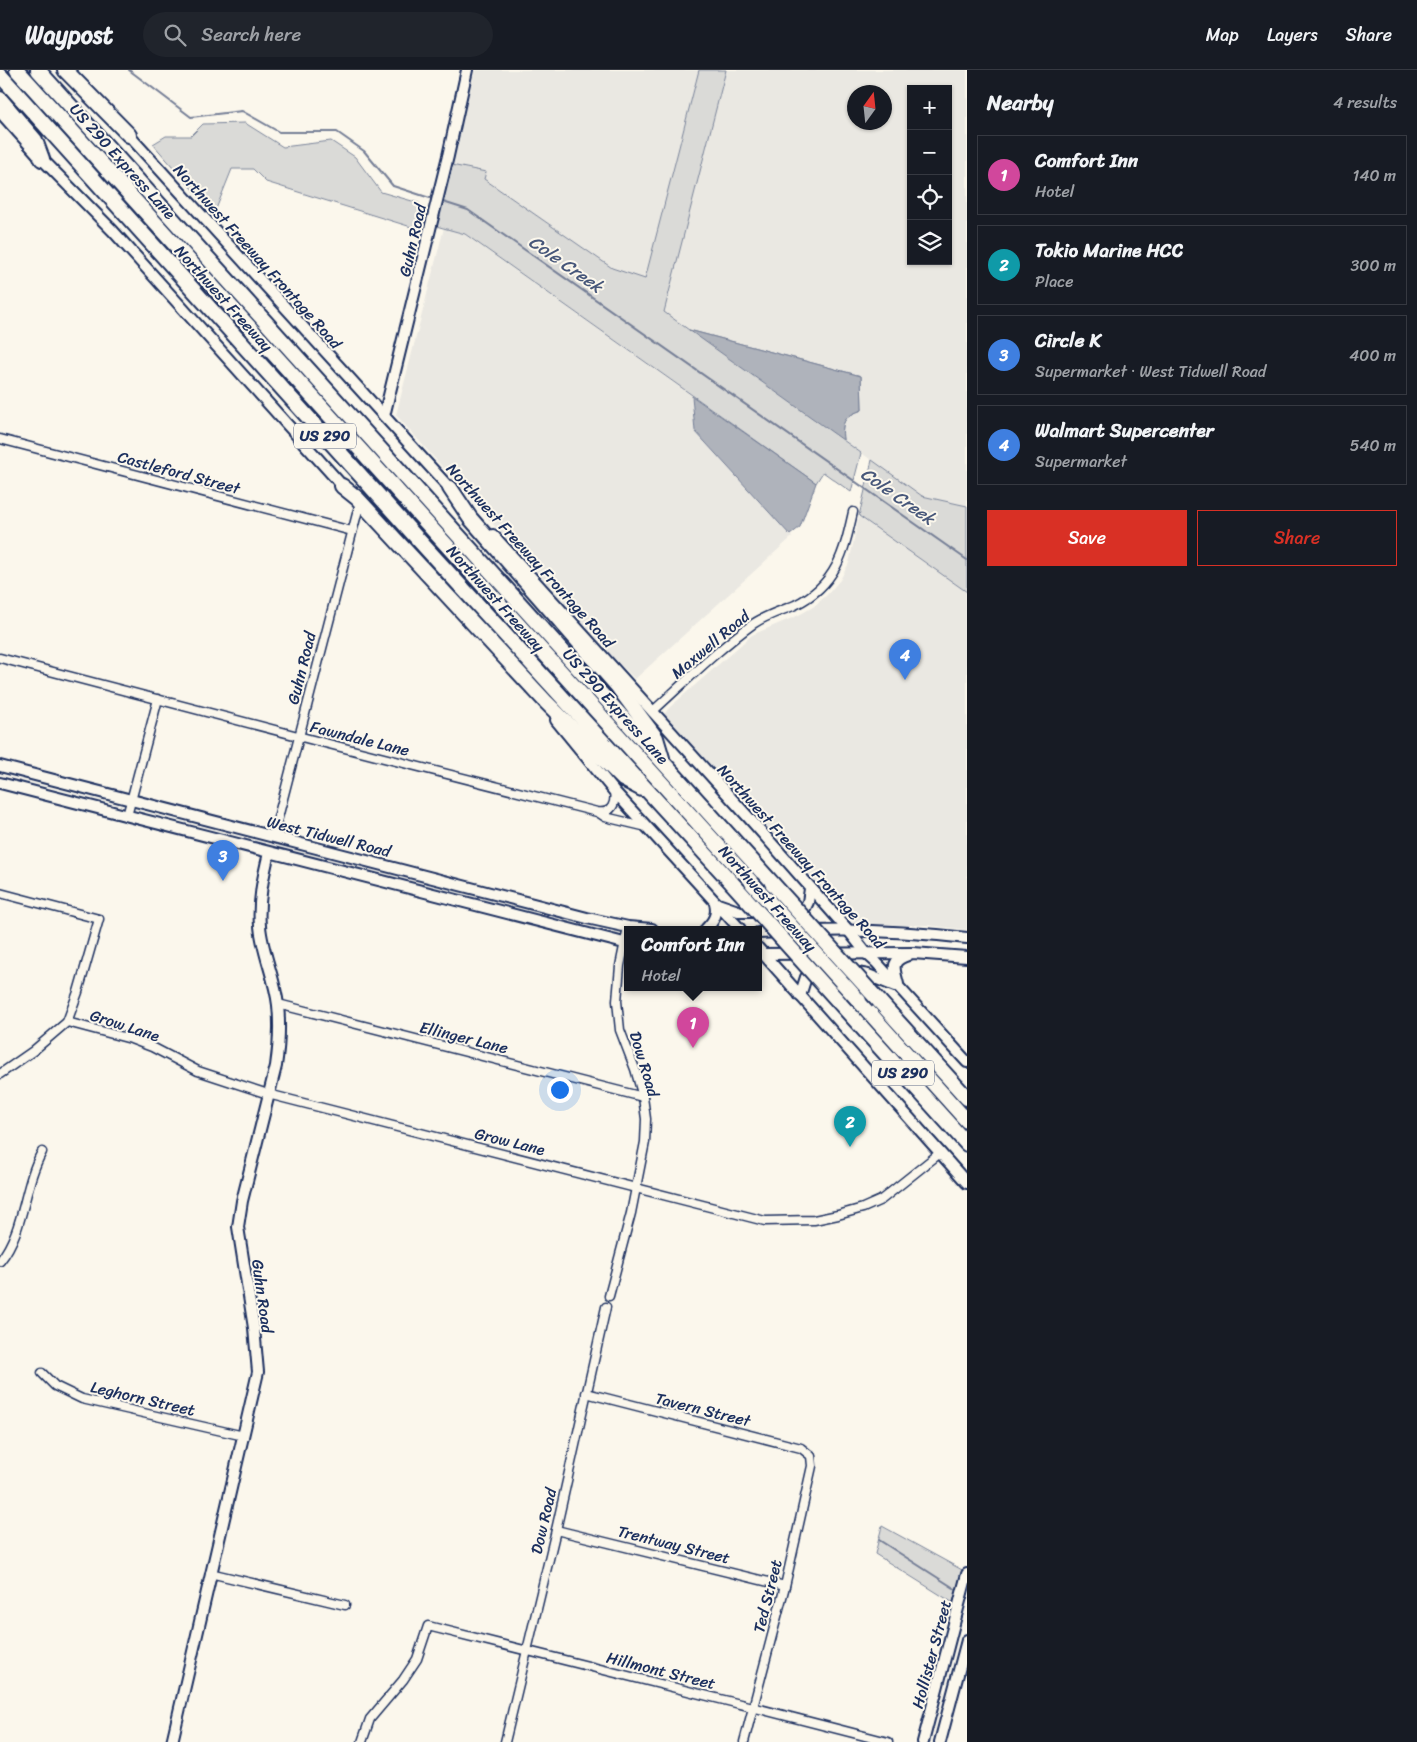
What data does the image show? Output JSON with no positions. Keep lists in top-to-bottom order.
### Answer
{
  "streets": {
    "highway": ["US 290 Express Lane", "Northwest Freeway", "US 290"],
    "main road": [
      "Guhn Road",
      "Northwest Freeway Frontage Road",
      "West Tidwell Road",
      "Hollister Street"
    ],
    "street": [
      "Castleford Street",
      "Maxwell Road",
      "Fawndale Lane",
      "Grow Lane",
      "Ellinger Lane",
      "Dow Road",
      "Leghorn Street",
      "Tavern Street",
      "Trentway Street",
      "Ted Street",
      "Hillmont Street"
    ]
  },
  "crossings": [
    ["Guhn Road", "Northwest Freeway Frontage Road"],
    ["Guhn Road", "Castleford Street"],
    ["Guhn Road", "Fawndale Lane"],
    ["Guhn Road", "West Tidwell Road"],
    ["Guhn Road", "Grow Lane"],
    ["Guhn Road", "Ellinger Lane"],
    ["Guhn Road", "Leghorn Street"],
    ["Northwest Freeway Frontage Road", "Maxwell Road"],
    ["Grow Lane", "Dow Road"],
    ["Ellinger Lane", "Dow Road"],
    ["Dow Road", "Tavern Street"],
    ["Dow Road", "Trentway Street"],
    ["Dow Road", "Hillmont Street"],
    ["Tavern Street", "Ted Street"],
    ["Trentway Street", "Ted Street"],
    ["Ted Street", "Hillmont Street"]
  ],
  "water": ["Cole Creek"],
  "north": "top",
  "page": {
    "header": "Waypost",
    "search": "Search here",
    "nav": ["Map", "Layers", "Share"],
    "heading": ["Nearby", "4 results"],
    "map_buttons": ["+", "−"],
    "list": [
      {
        "mark": "1",
        "name": "Comfort Inn",
        "note": "Hotel",
        "value": "140 m"
      },
      {
        "mark": "2",
        "name": "Tokio Marine HCC",
        "note": "Place",
        "value": "300 m"
      },
      {
        "mark": "3",
        "name": "Circle K",
        "note": "Supermarket · West Tidwell Road",
        "value": "400 m"
      },
      {
        "mark": "4",
        "name": "Walmart Supercenter",
        "note": "Supermarket",
        "value": "540 m"
      }
    ],
    "buttons": ["Save", "Share"],
    "pins": [
      "4",
      "3",
      "1",
      "2"
    ],
    "popup": ["Comfort Inn", "Hotel"]
  }
}
